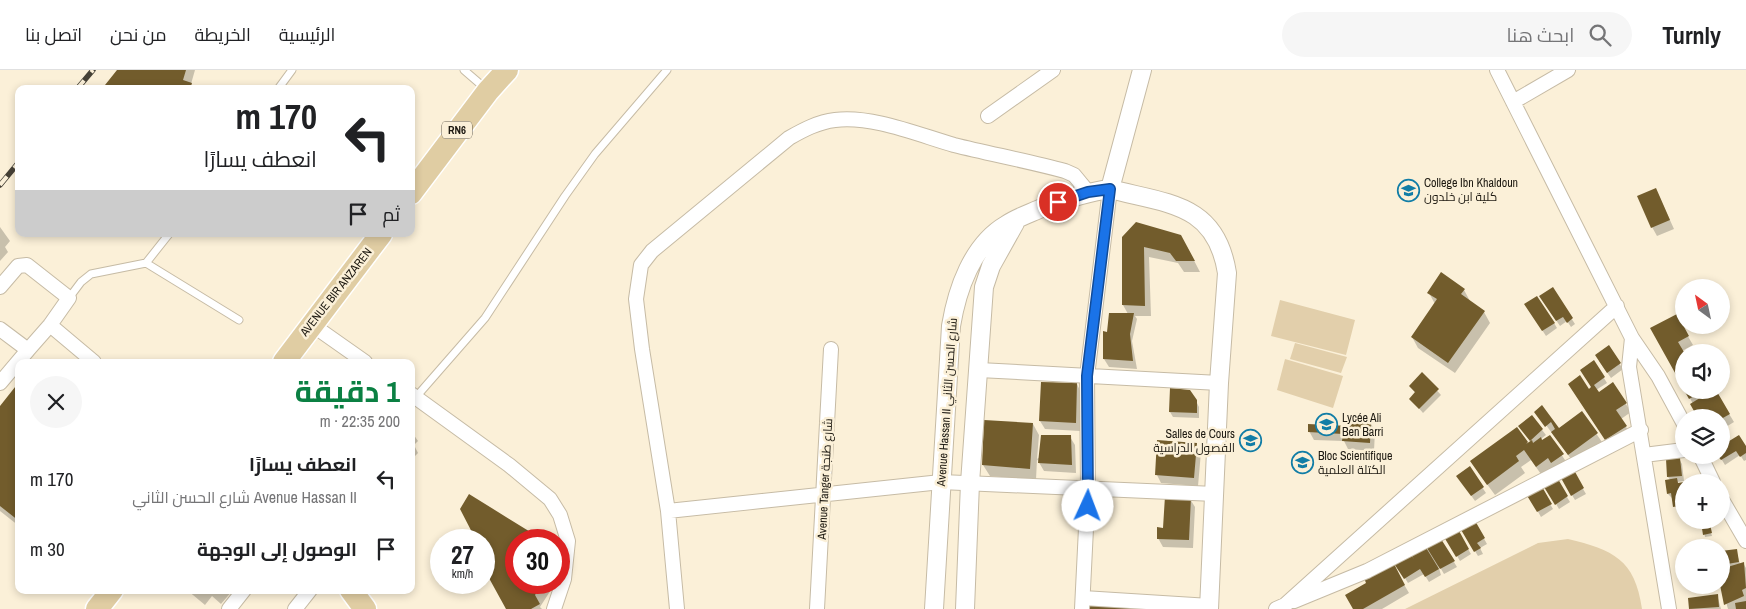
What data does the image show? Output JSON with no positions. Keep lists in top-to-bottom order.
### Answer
{
  "streets": {
    "main road": ["RN6", "AVENUE BIR ANZAREN"],
    "street": ["Avenue Hassan II شارع الحسن الثاني", "Avenue Tanger شارع طنجة"]
  },
  "places": {
    "school or university": [
      "College Ibn Khaldoun كلية ابن خلدون",
      "Lycée Ali Ben Barri",
      "Salles de Cours الفصول الدراسية",
      "Bloc Scientifique الكتلة العلمية"
    ]
  },
  "north": "top left",
  "page": {
    "header": "Turnly",
    "search": "ابحث هنا",
    "nav": [
      "الرئيسية",
      "الخريطة",
      "من نحن",
      "اتصل بنا"
    ],
    "turn": ["170 m", "انعطف يسارًا"],
    "then": "ثم",
    "map_buttons": ["+", "−"],
    "heading": ["1 دقيقة", "200 m · 22:35"],
    "list": [
      {
        "name": "انعطف يسارًا",
        "note": "Avenue Hassan II شارع الحسن الثاني",
        "value": "170 m"
      },
      {
        "name": "الوصول إلى الوجهة",
        "value": "30 m"
      }
    ],
    "speed": "27 km/h",
    "limit": "30"
  }
}
